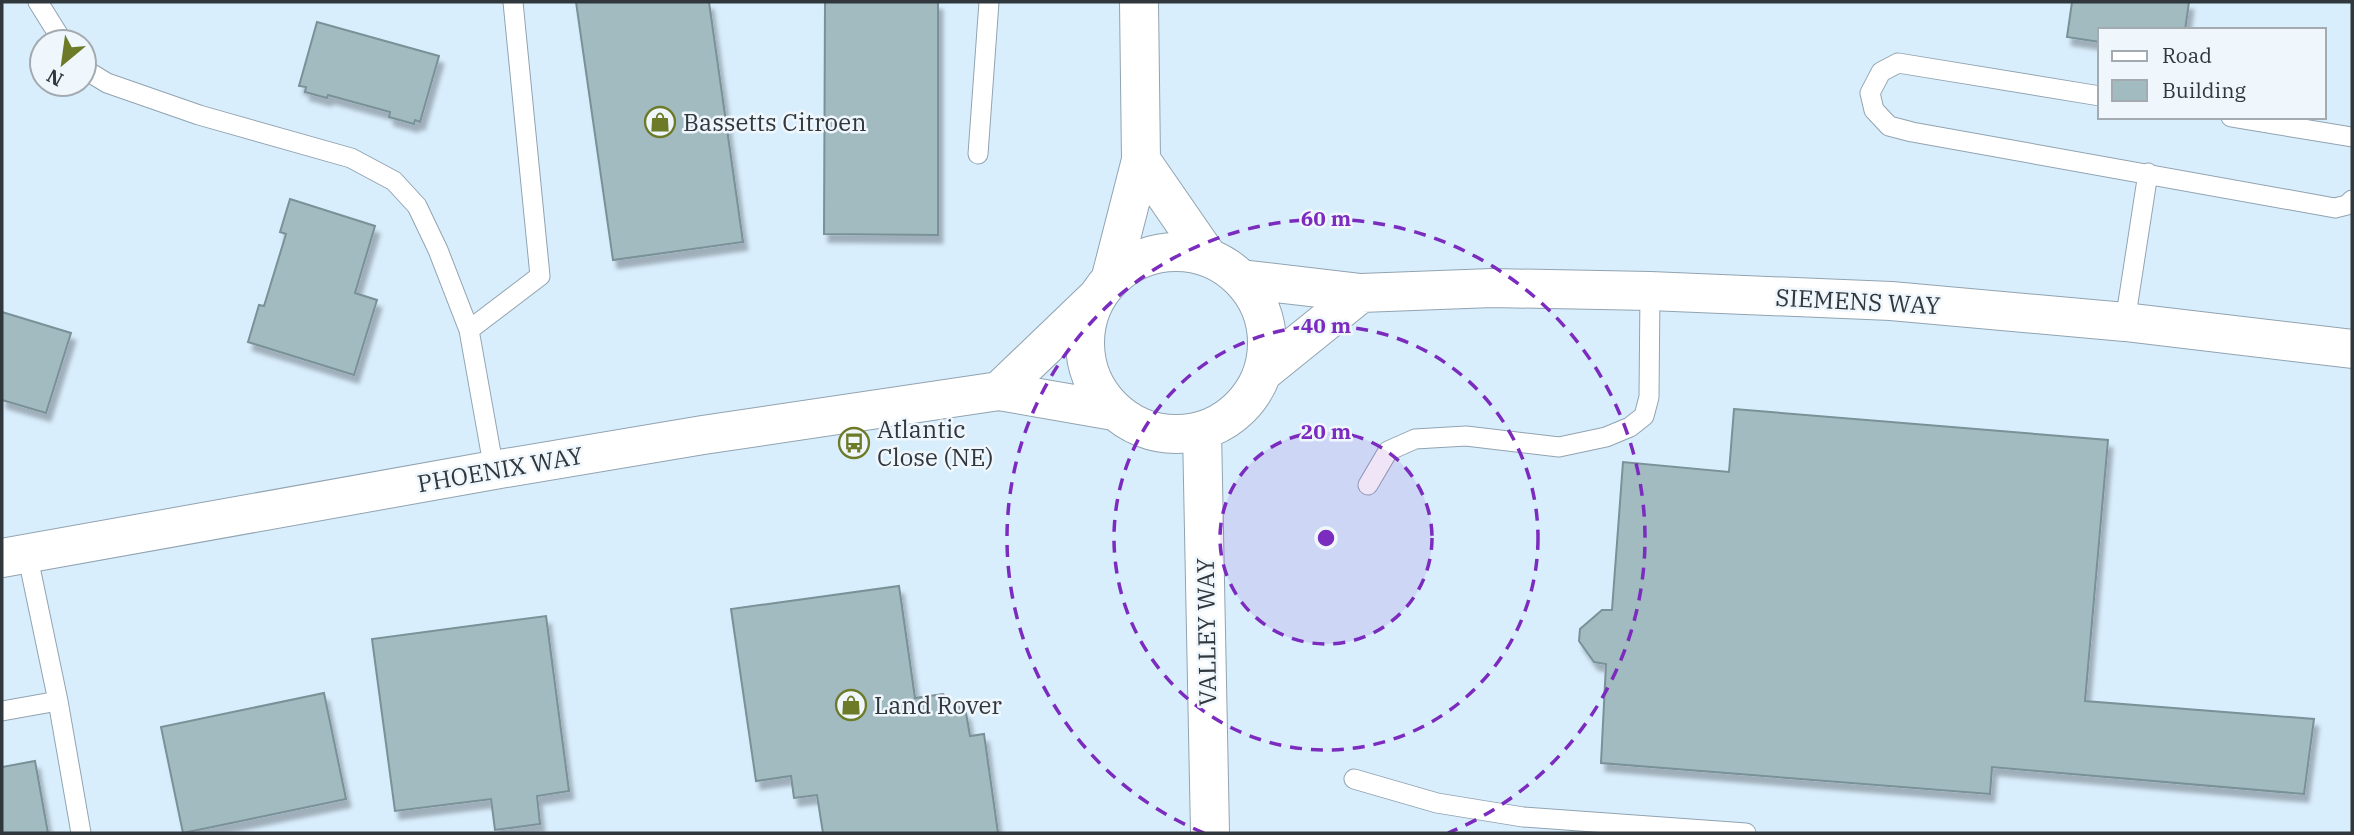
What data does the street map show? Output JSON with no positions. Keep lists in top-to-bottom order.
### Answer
{
  "streets": {
    "street": ["SIEMENS WAY", "PHOENIX WAY", "VALLEY WAY"]
  },
  "crossings": [
    ["SIEMENS WAY", "PHOENIX WAY"],
    ["SIEMENS WAY", "VALLEY WAY"],
    ["PHOENIX WAY", "VALLEY WAY"]
  ],
  "places": {
    "shop": ["Bassetts Citroen", "Land Rover"],
    "bus stop": ["Atlantic Close (NE)"]
  },
  "legend": ["Road", "Building"],
  "north": "bottom left",
  "rings": ["60 m", "40 m", "20 m"]
}
